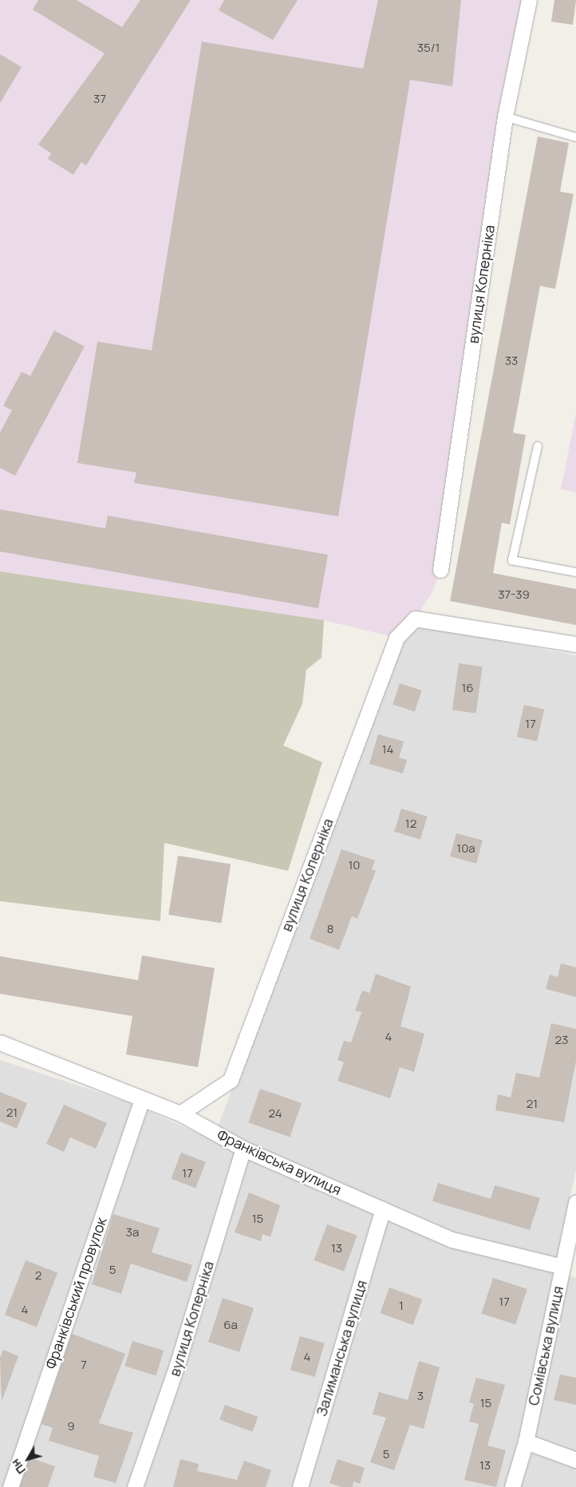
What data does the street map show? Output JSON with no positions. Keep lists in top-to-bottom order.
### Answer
{
  "streets": {
    "street": [
      "вулиця Коперніка",
      "Франківська вулиця",
      "Франківський провулок",
      "Сомівська вулиця",
      "Залиманська вулиця"
    ]
  },
  "crossings": [
    ["вулиця Коперніка", "Франківська вулиця"],
    ["Франківська вулиця", "Франківський провулок"],
    ["Франківська вулиця", "Сомівська вулиця"],
    ["Франківська вулиця", "Залиманська вулиця"]
  ],
  "house_numbers": [
    "35/1",
    "37",
    "33",
    "37-39",
    "16",
    "17",
    "14",
    "12",
    "10а",
    "10",
    "8",
    "4",
    "23",
    "21",
    "21",
    "24",
    "17",
    "15",
    "3а",
    "13",
    "5",
    "2",
    "17",
    "1",
    "4",
    "6а",
    "4",
    "7",
    "3",
    "15",
    "9",
    "5",
    "13"
  ],
  "north": "bottom left"
}
